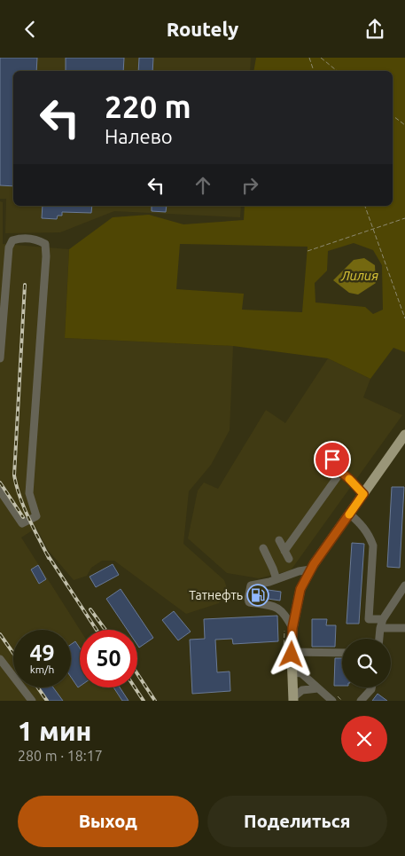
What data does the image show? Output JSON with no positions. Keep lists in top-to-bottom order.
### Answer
{
  "water": ["Лилия"],
  "places": {
    "fuel station": ["Татнефть"]
  },
  "page": {
    "header": "Routely",
    "turn": ["220 m", "Налево"],
    "speed": "49 km/h",
    "limit": "50",
    "heading": ["1 мин", "280 m · 18:17"],
    "buttons": ["Выход", "Поделиться"]
  }
}
